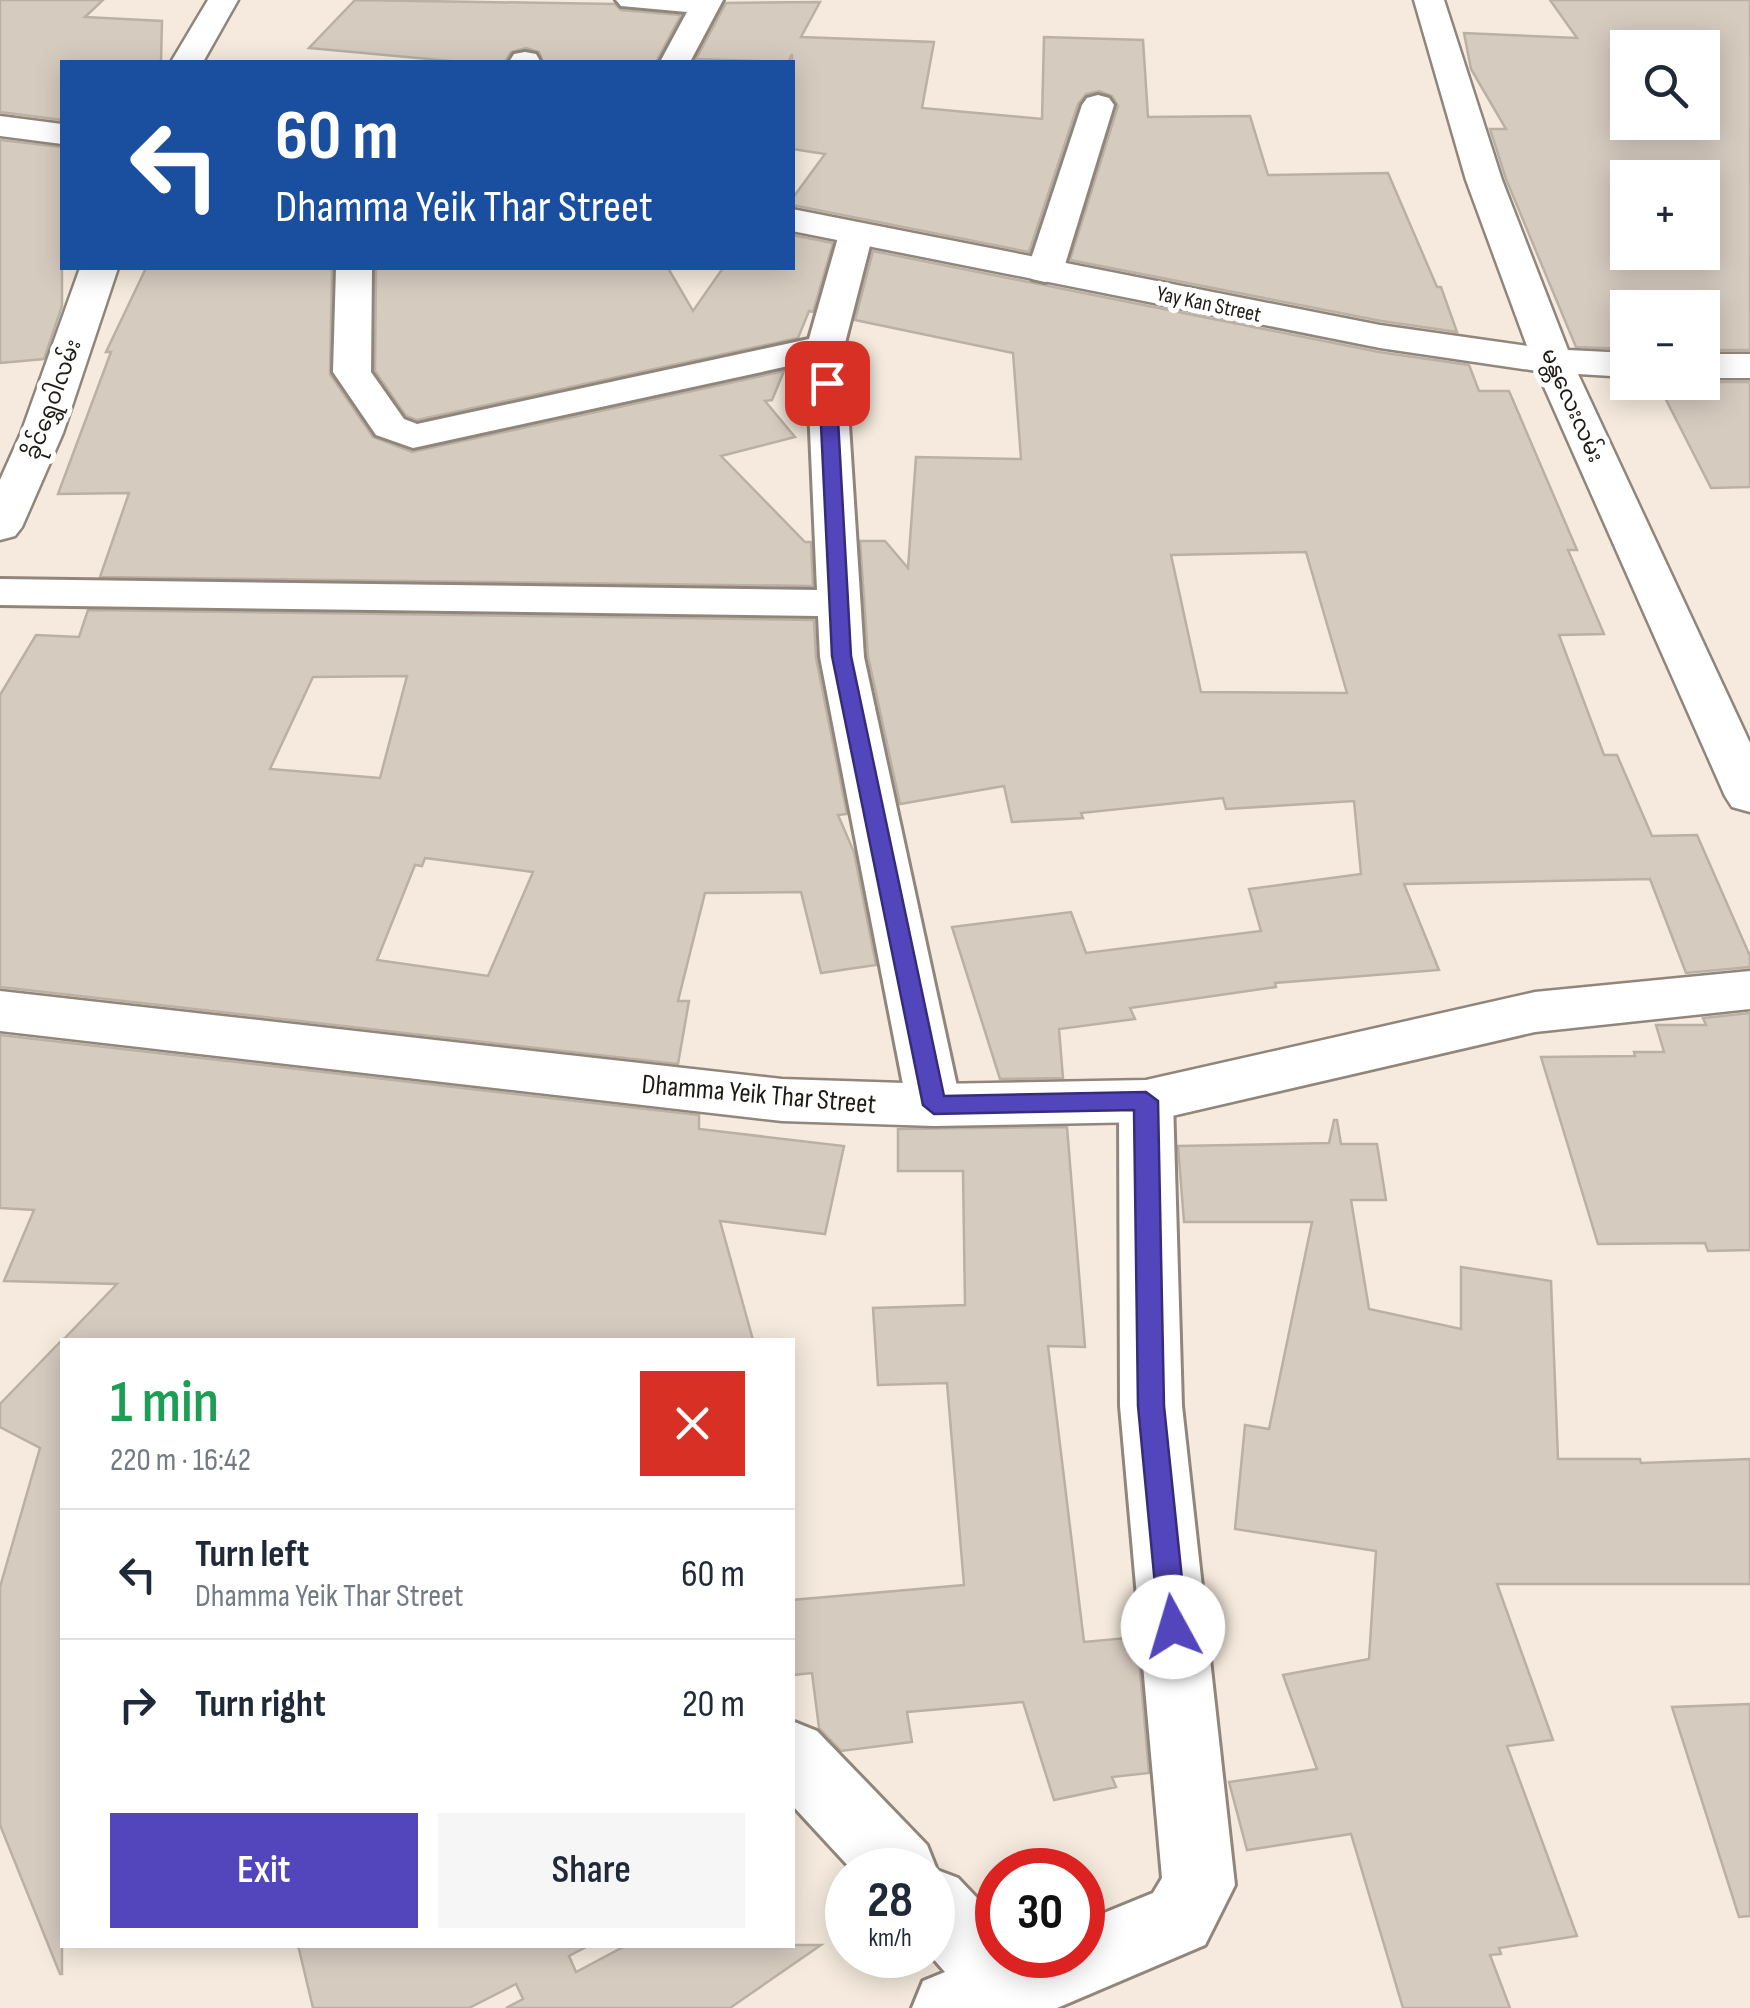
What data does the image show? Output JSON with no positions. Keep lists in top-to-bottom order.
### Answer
{
  "streets": {
    "main road": [
      "Yay Kan Street",
      "ခိုင်ရွှေဝါလမ်း",
      "မန္တလေးလမ်း",
      "Dhamma Yeik Thar Street"
    ]
  },
  "crossings": [
    ["Yay Kan Street", "မန္တလေးလမ်း"]
  ],
  "page": {
    "map_buttons": ["+", "−"],
    "turn": ["60 m", "Dhamma Yeik Thar Street"],
    "heading": ["1 min", "220 m · 16:42"],
    "list": [
      {
        "name": "Turn left",
        "note": "Dhamma Yeik Thar Street",
        "value": "60 m"
      },
      {
        "name": "Turn right",
        "value": "20 m"
      }
    ],
    "buttons": ["Exit", "Share"],
    "speed": "28 km/h",
    "limit": "30"
  }
}
